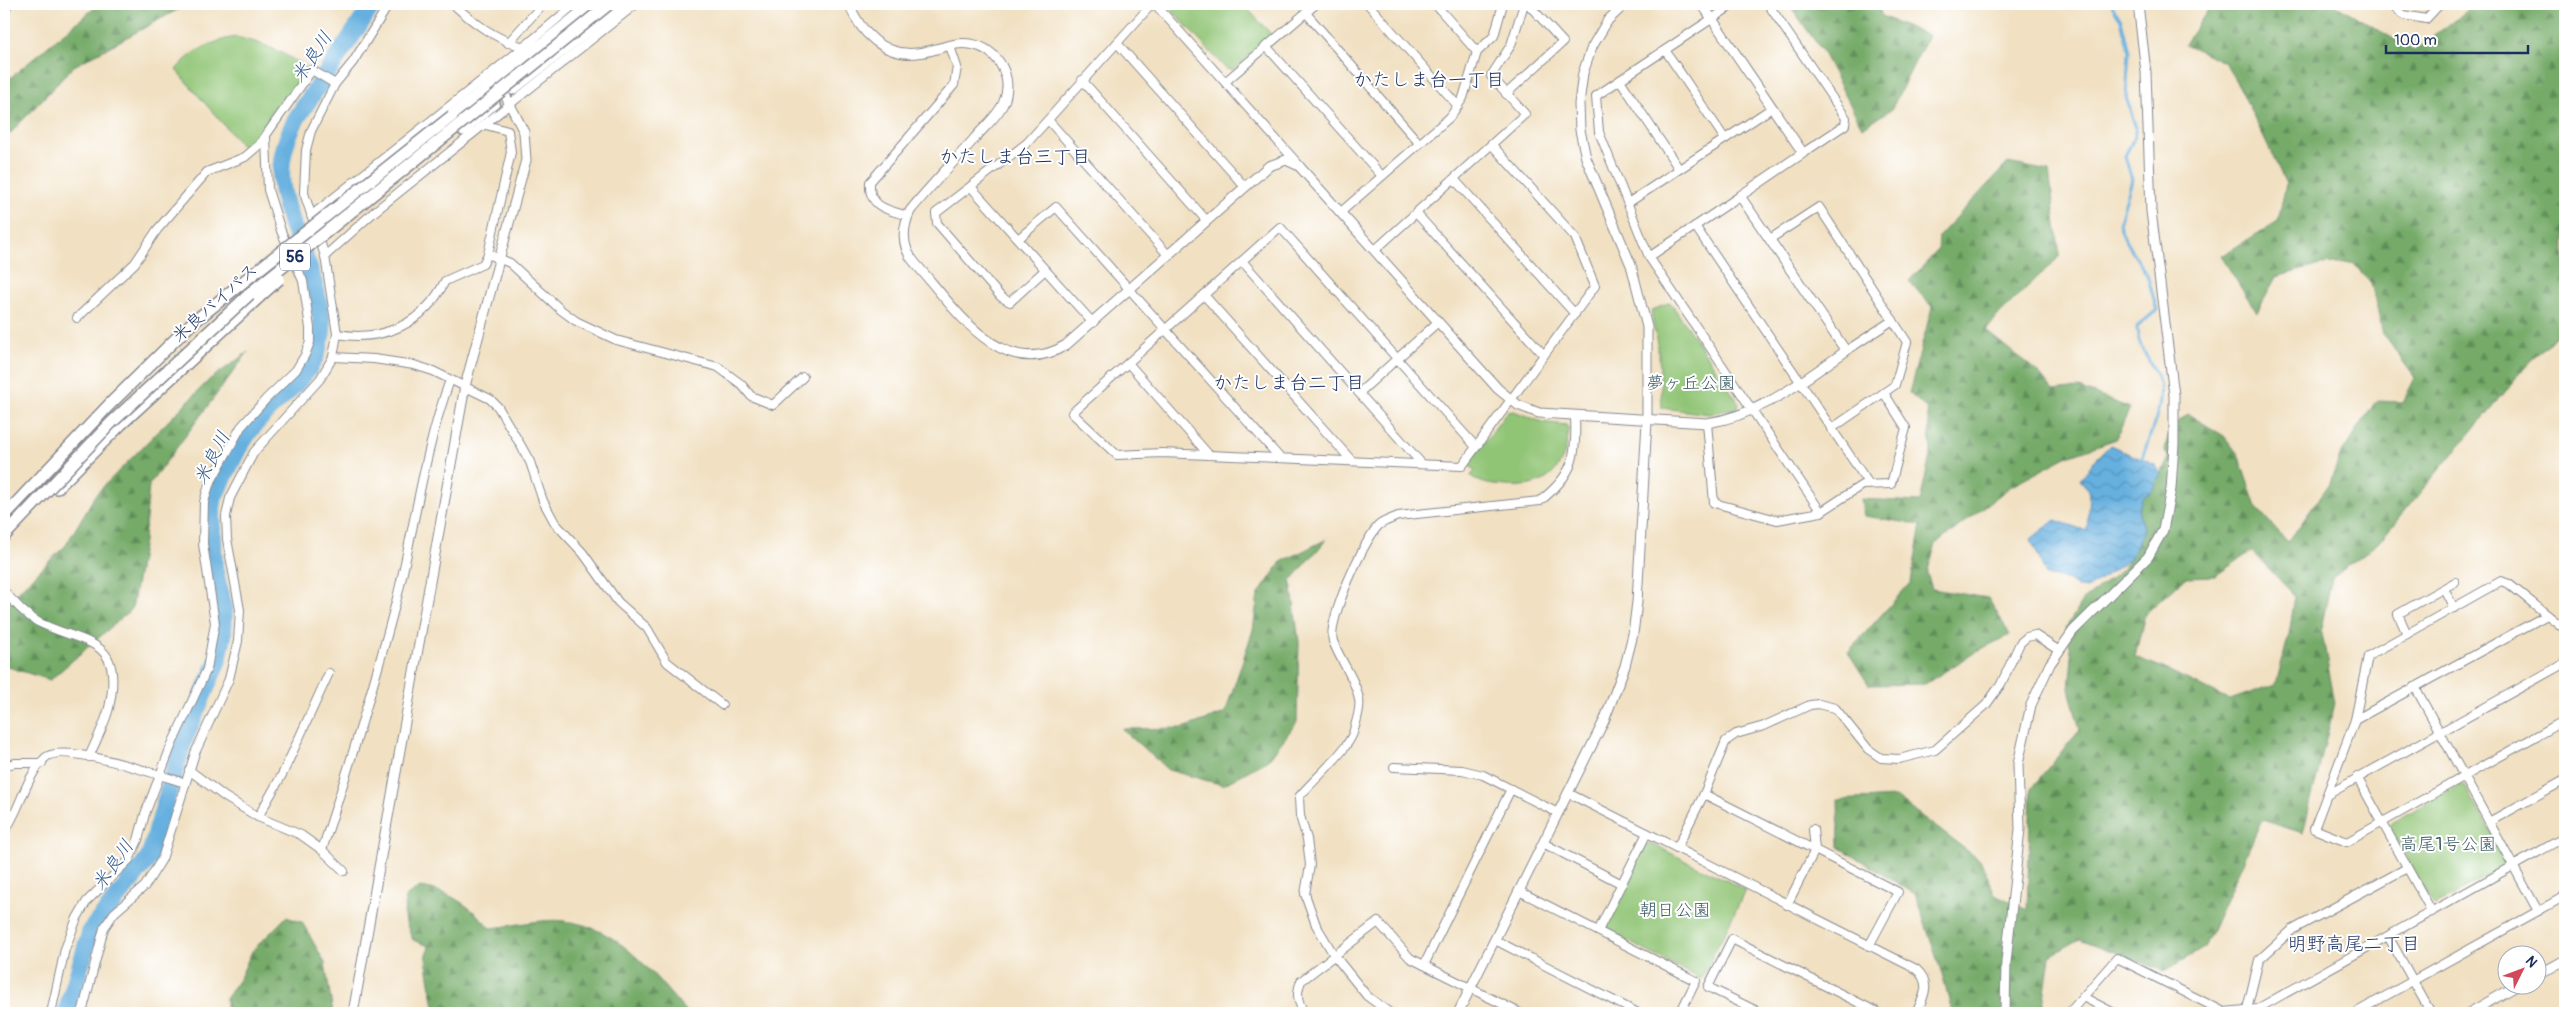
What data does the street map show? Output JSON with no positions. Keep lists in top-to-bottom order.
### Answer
{
  "streets": {
    "main road": ["56", "米良バイパス"]
  },
  "districts": [
    "かたしま台一丁目",
    "かたしま台三丁目",
    "かたしま台二丁目",
    "明野高尾二丁目"
  ],
  "water": ["米良川"],
  "parks": ["夢ヶ丘公園", "高尾1号公園", "朝日公園"],
  "scale_bar": "100 m",
  "north": "top right"
}
